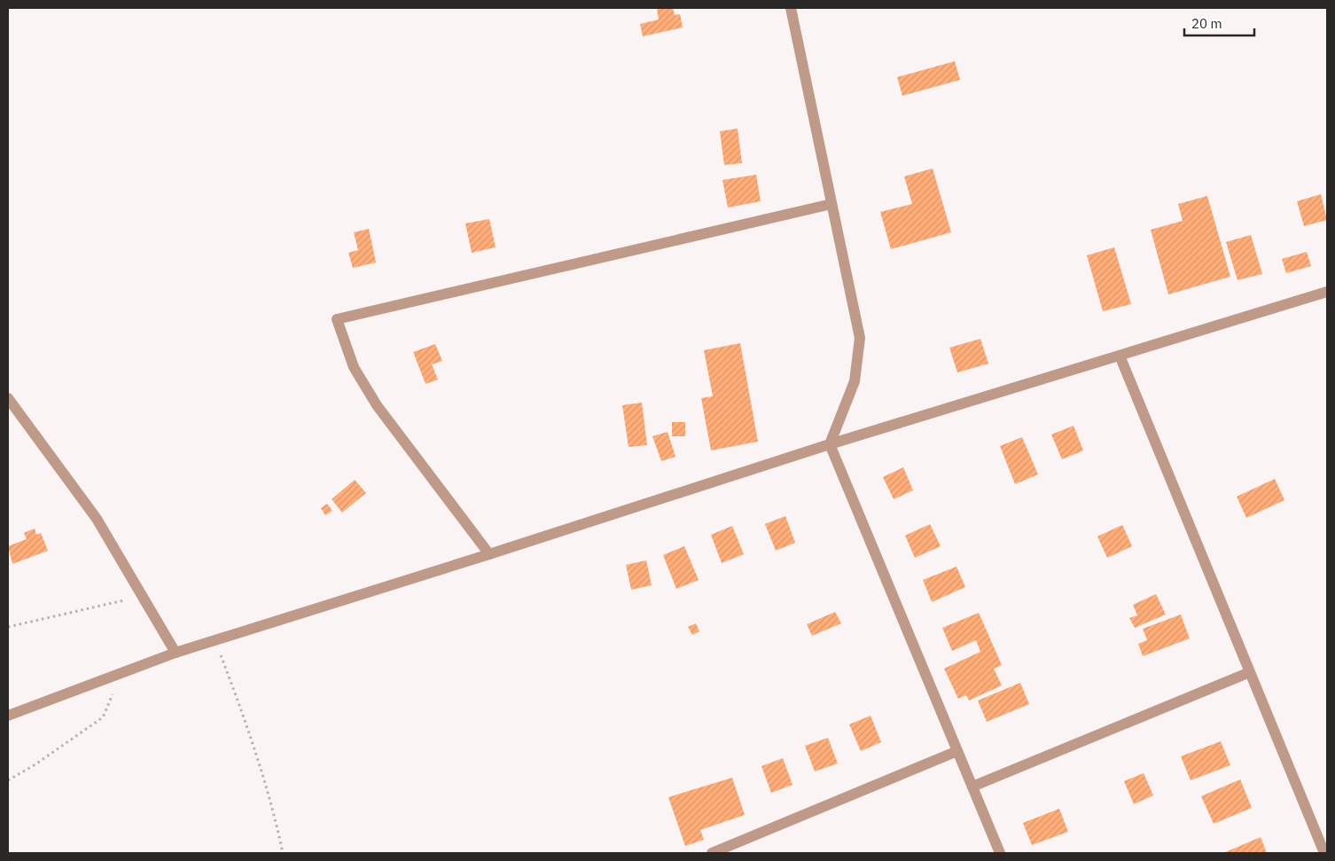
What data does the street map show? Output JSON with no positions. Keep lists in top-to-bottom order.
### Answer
{
  "scale_bar": "20 m"
}
